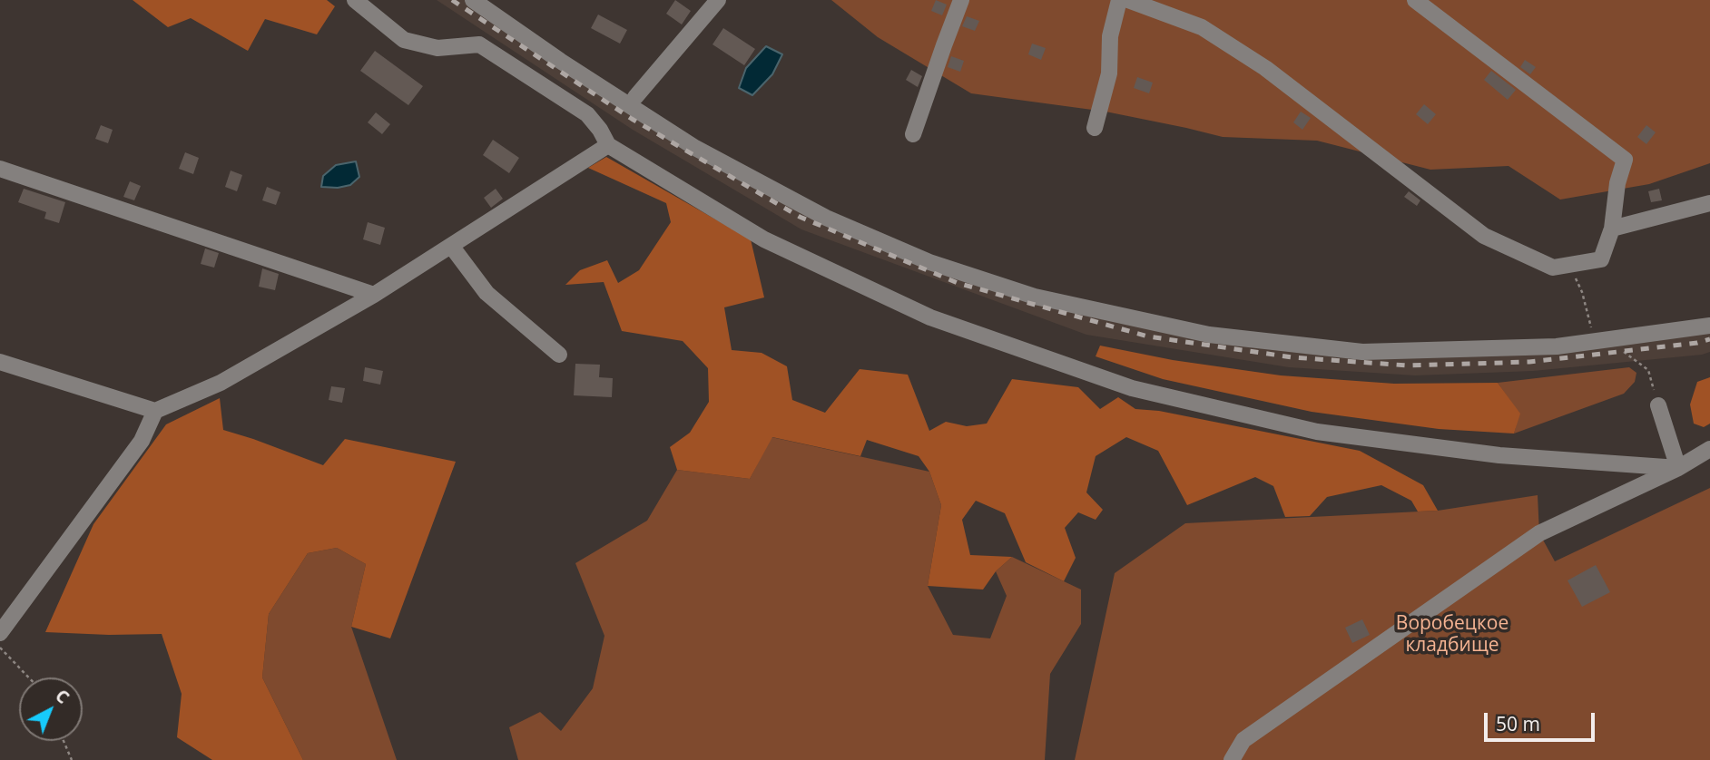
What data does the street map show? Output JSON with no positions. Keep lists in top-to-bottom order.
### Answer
{
  "parks": ["Воробецкое кладбище"],
  "scale_bar": "50 m",
  "north": "top right"
}
